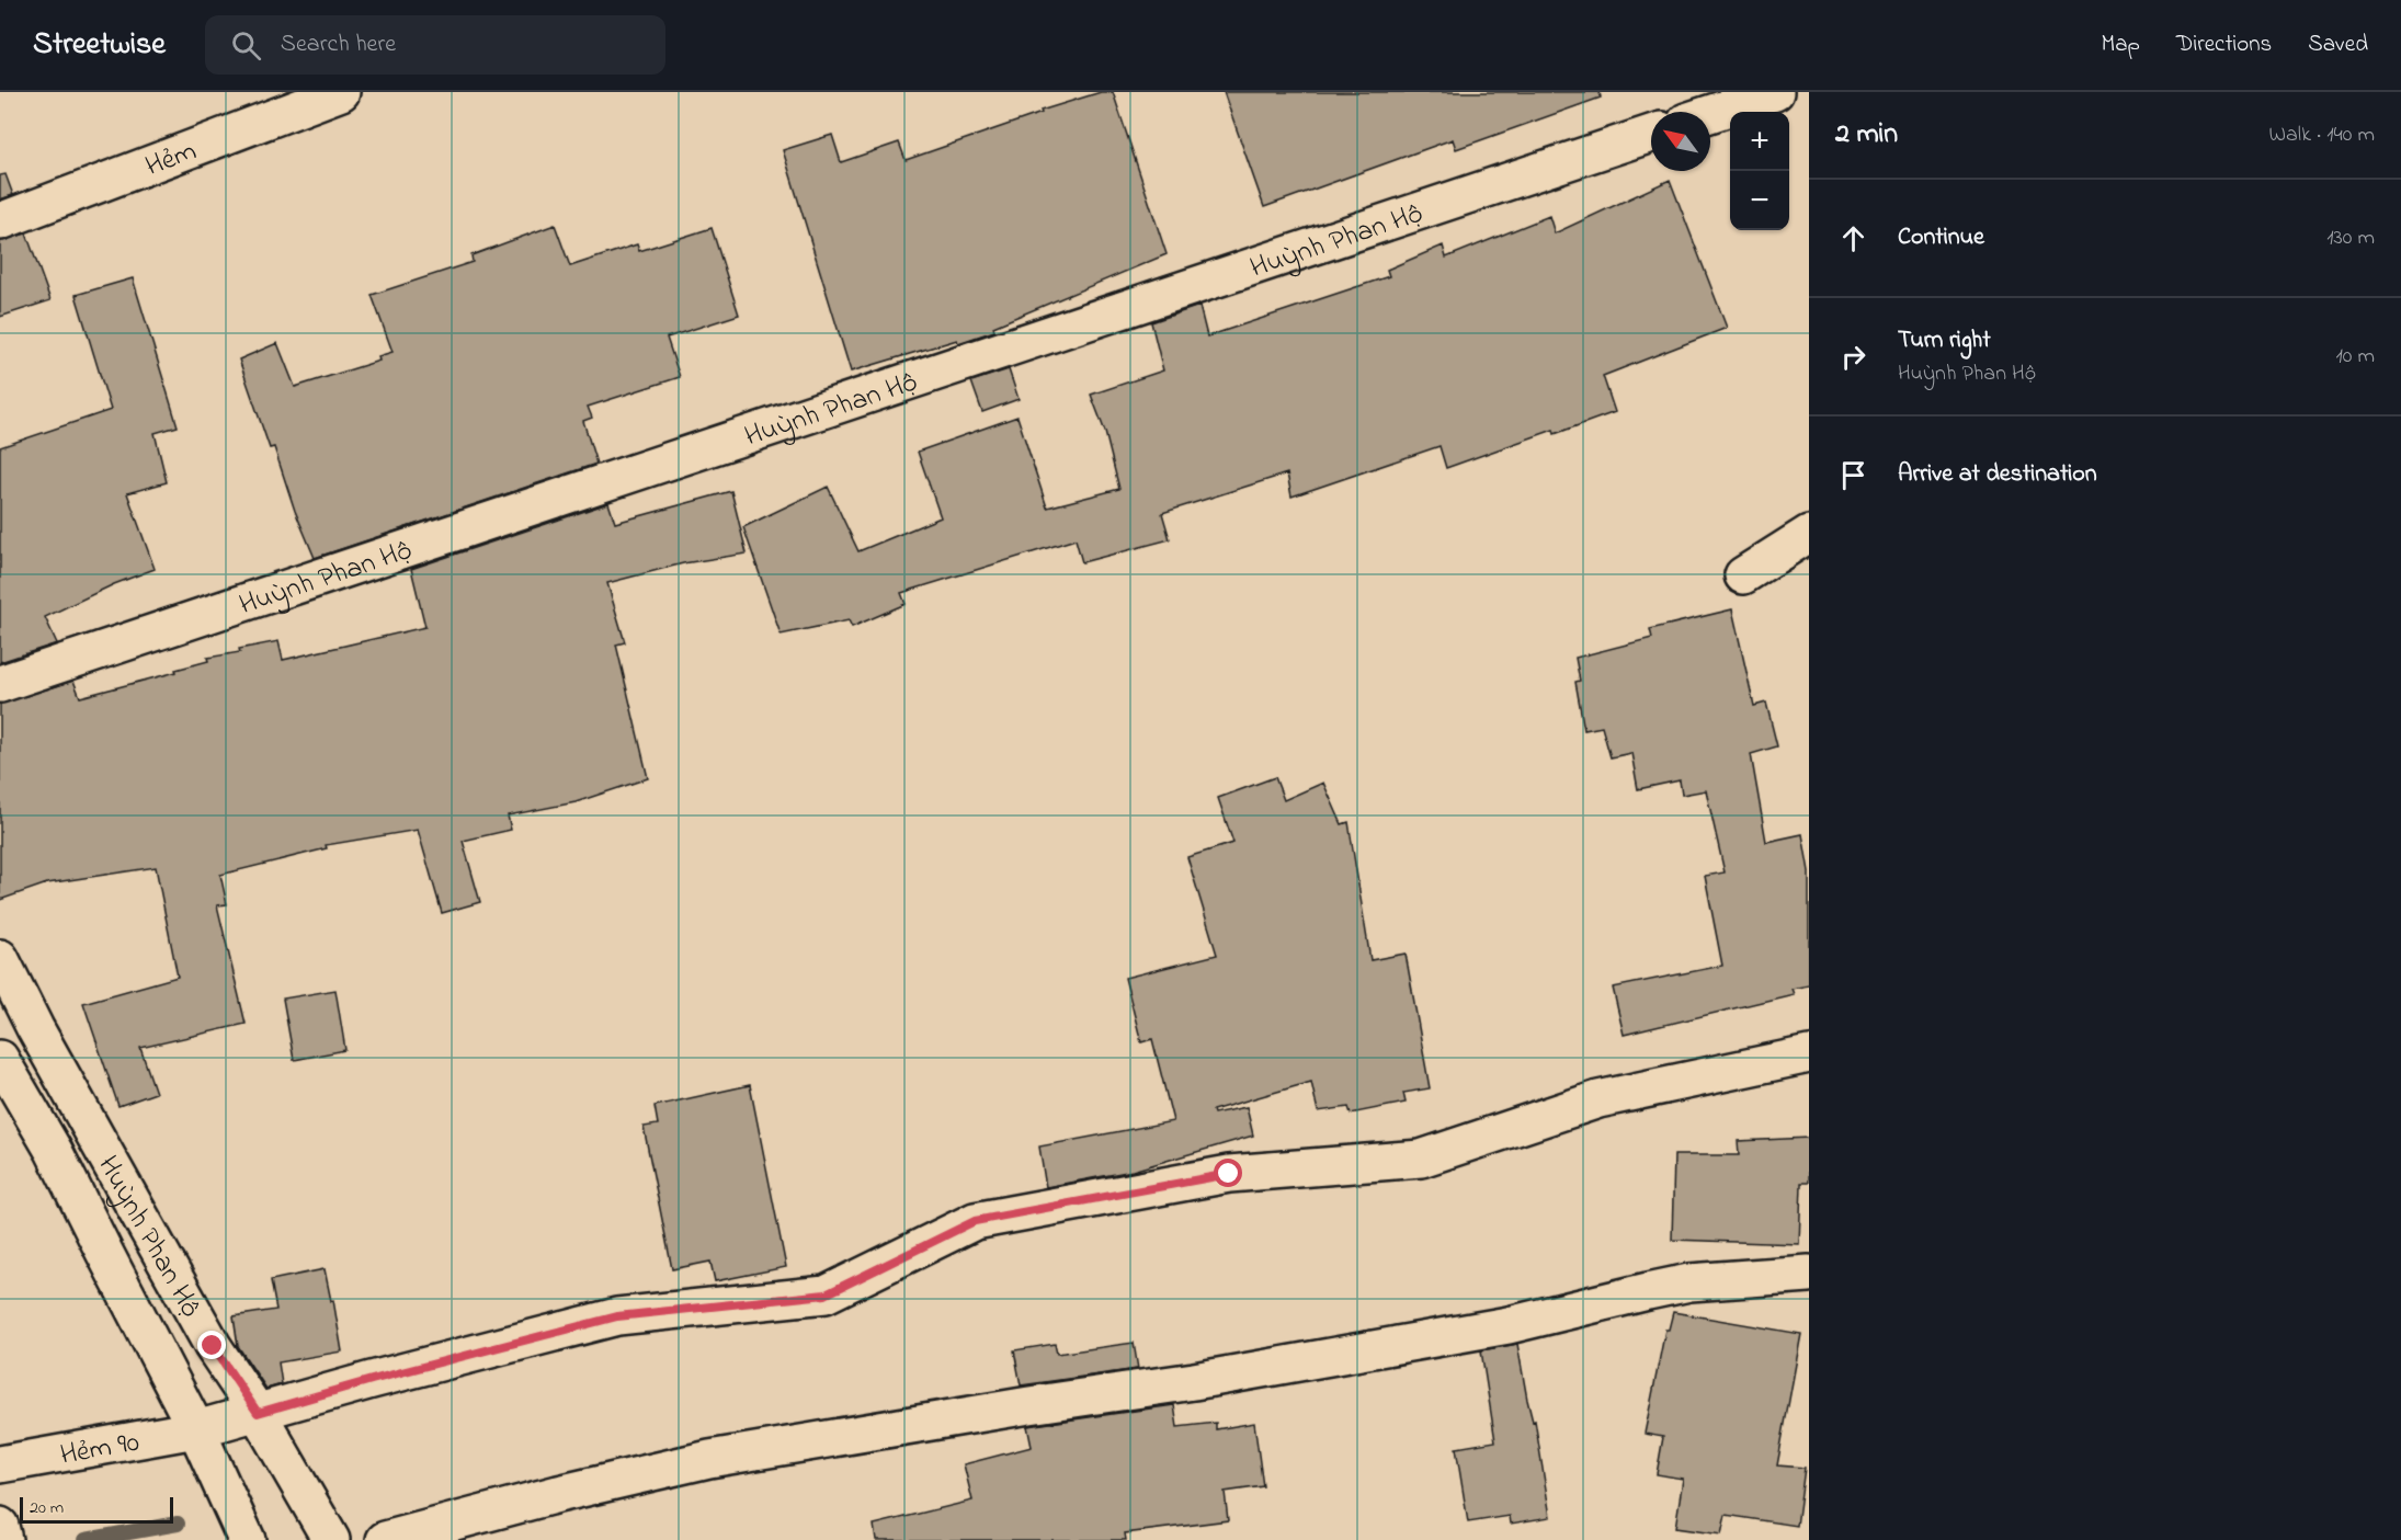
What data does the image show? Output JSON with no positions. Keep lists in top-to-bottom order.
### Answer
{
  "streets": {
    "street": ["Hẻm", "Huỳnh Phan Hộ", "Hẻm 90"]
  },
  "crossings": [
    ["Huỳnh Phan Hộ", "Hẻm 90"]
  ],
  "scale_bar": "20 m",
  "north": "top left",
  "page": {
    "header": "Streetwise",
    "search": "Search here",
    "nav": ["Map", "Directions", "Saved"],
    "heading": ["2 min", "Walk · 140 m"],
    "map_buttons": ["+", "−"],
    "list": [
      ["Continue", "130 m"],
      ["Turn right", "Huỳnh Phan Hộ", "10 m"],
      "Arrive at destination"
    ],
    "scale": "20 m"
  }
}
